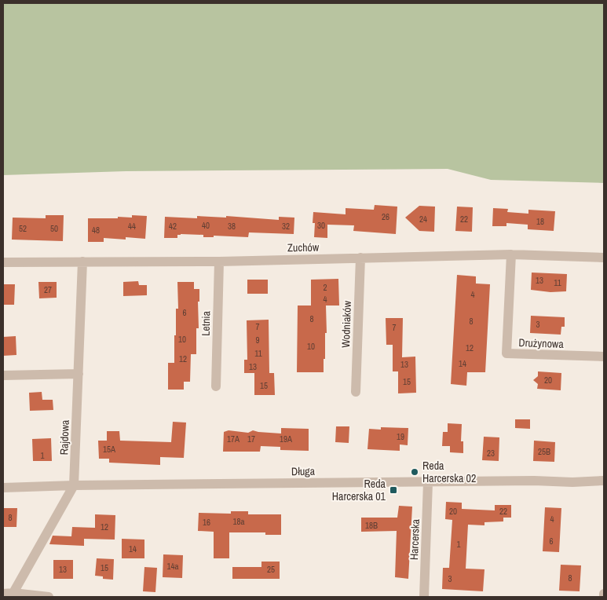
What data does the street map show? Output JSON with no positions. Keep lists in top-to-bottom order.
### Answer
{
  "streets": {
    "street": [
      "Zuchów",
      "Letnia",
      "Wodniaków",
      "Drużynowa",
      "Rajdowa",
      "Długa",
      "Harcerska"
    ]
  },
  "crossings": [
    ["Zuchów", "Letnia"],
    ["Zuchów", "Wodniaków"],
    ["Zuchów", "Drużynowa"],
    ["Zuchów", "Rajdowa"],
    ["Rajdowa", "Długa"],
    ["Długa", "Harcerska"]
  ],
  "places": {
    "other": ["Reda Harcerska 02"],
    "transit": ["Reda Harcerska 01"]
  },
  "house_numbers": [
    "26",
    "24",
    "22",
    "18",
    "40",
    "30",
    "44",
    "42",
    "38",
    "32",
    "52",
    "50",
    "48",
    "13",
    "11",
    "2",
    "27",
    "4",
    "4",
    "6",
    "8",
    "8",
    "3",
    "7",
    "7",
    "10",
    "9",
    "10",
    "12",
    "11",
    "12",
    "14",
    "13",
    "13",
    "20",
    "15",
    "15",
    "19",
    "17A",
    "17",
    "19A",
    "15A",
    "25B",
    "23",
    "1",
    "20",
    "22",
    "8",
    "4",
    "18a",
    "16",
    "18B",
    "12",
    "6",
    "1",
    "14",
    "14a",
    "15",
    "13",
    "25",
    "8",
    "3"
  ]
}
